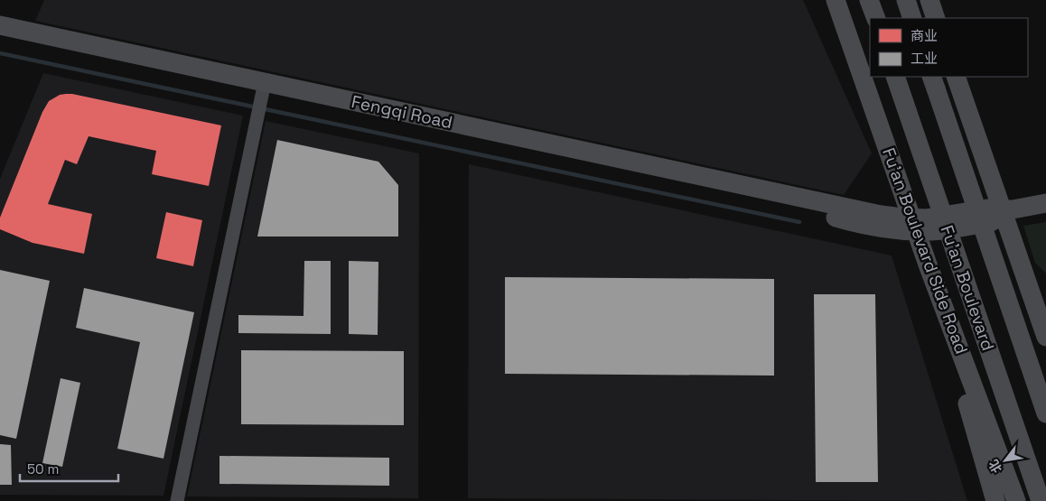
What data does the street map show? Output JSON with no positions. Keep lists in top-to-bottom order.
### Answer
{
  "streets": {
    "main road": ["Fengqi Road", "Fu'an Boulevard Side Road", "Fu'an Boulevard"]
  },
  "crossings": [
    ["Fengqi Road", "Fu'an Boulevard Side Road"]
  ],
  "legend": ["商业", "工业"],
  "scale_bar": "50 m",
  "north": "bottom left"
}
